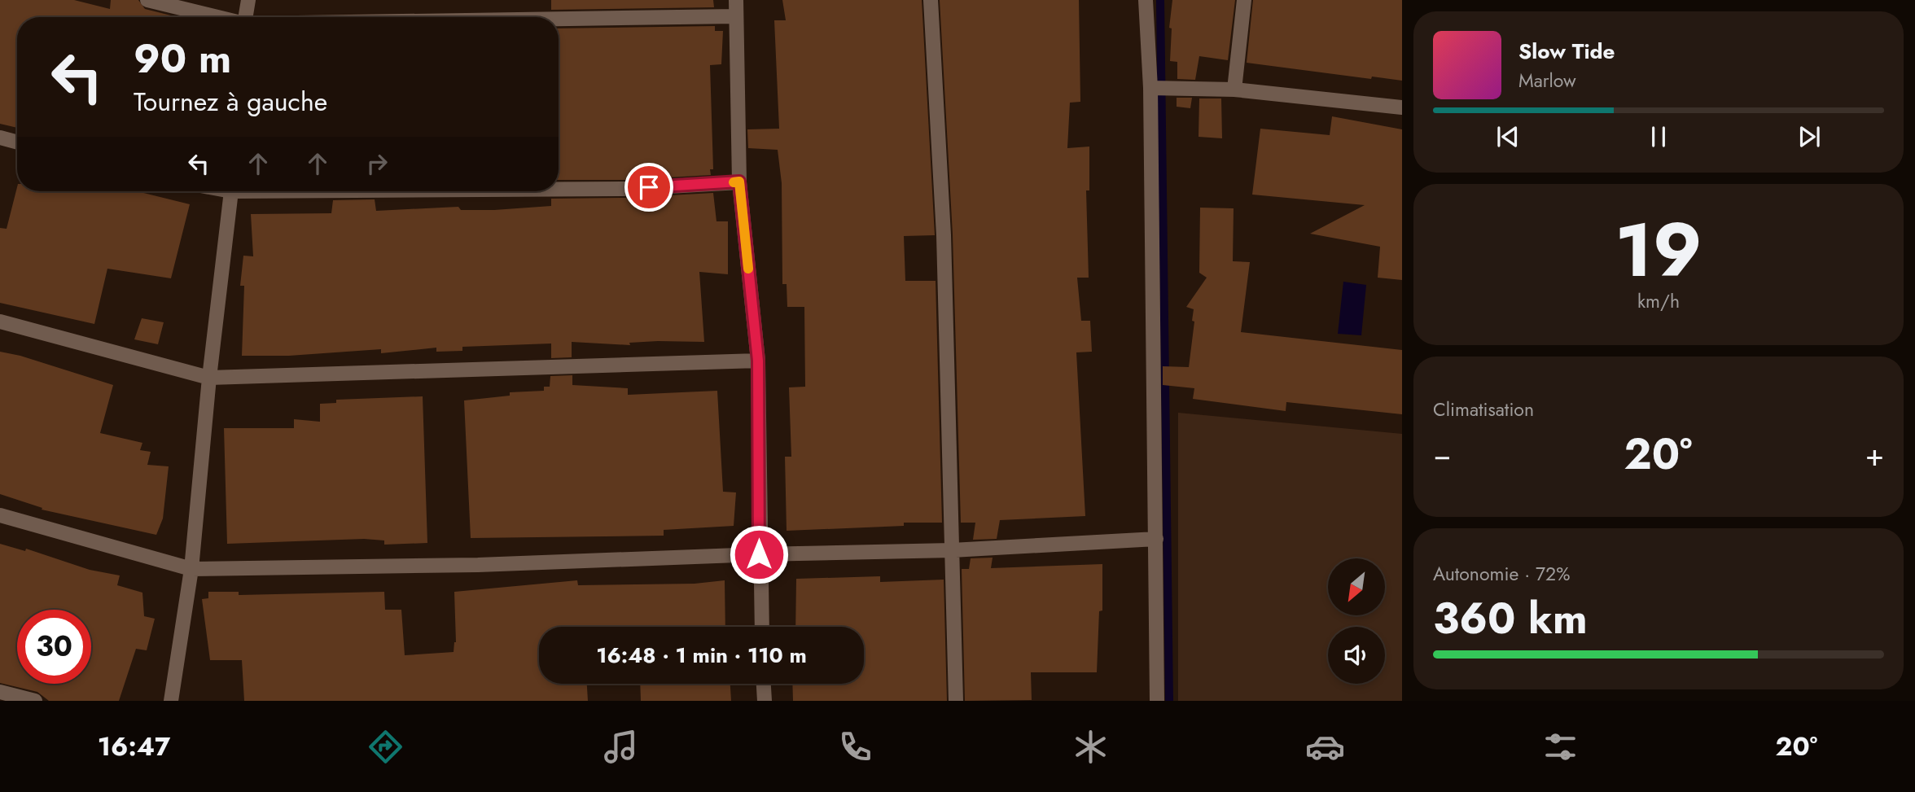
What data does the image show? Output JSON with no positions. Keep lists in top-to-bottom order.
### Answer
{
  "north": "bottom left",
  "page": {
    "turn": ["90 m", "Tournez à gauche"],
    "song": ["Slow Tide", "Marlow"],
    "tile": [
      ["19", "km/h"],
      "Climatisation",
      ["Autonomie · 72%", "360 km"]
    ],
    "heat": ["−", "20°", "+"],
    "limit": "30",
    "trip": "16:48 · 1 min · 110 m",
    "tabs": ["16:47", "20°"]
  }
}
